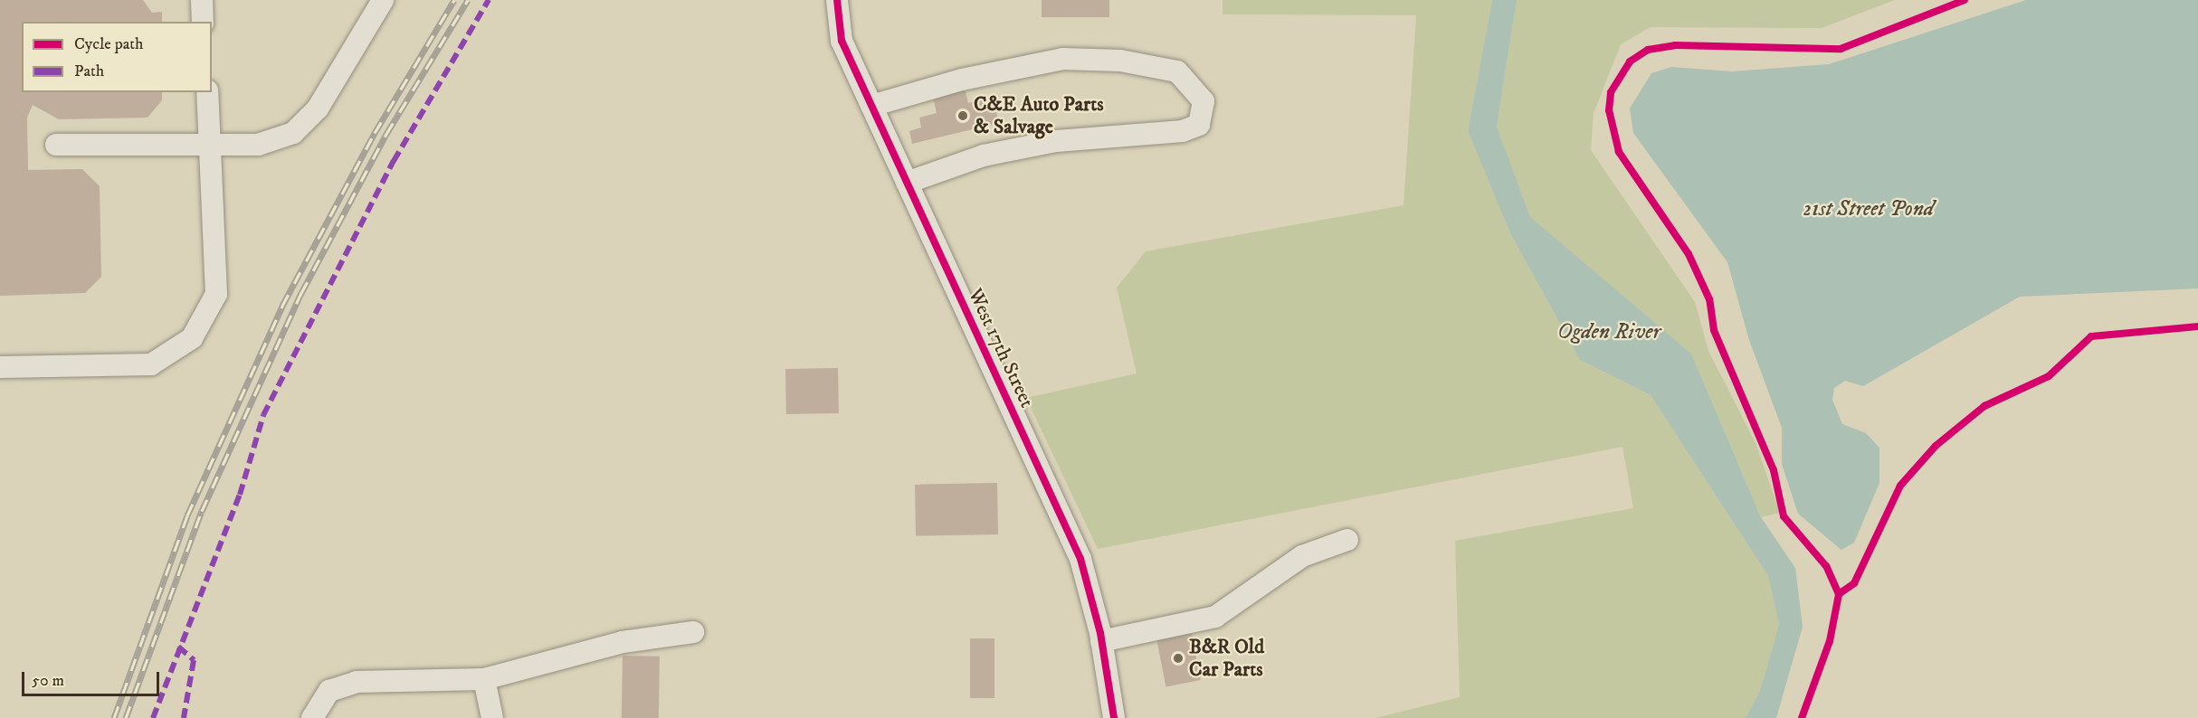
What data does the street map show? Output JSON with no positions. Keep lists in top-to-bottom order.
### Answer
{
  "streets": {
    "street": ["West 17th Street"]
  },
  "water": ["21st Street Pond", "Ogden River"],
  "places": ["C&E Auto Parts & Salvage", "B&R Old Car Parts"],
  "legend": ["Cycle path", "Path"],
  "scale_bar": "50 m"
}
